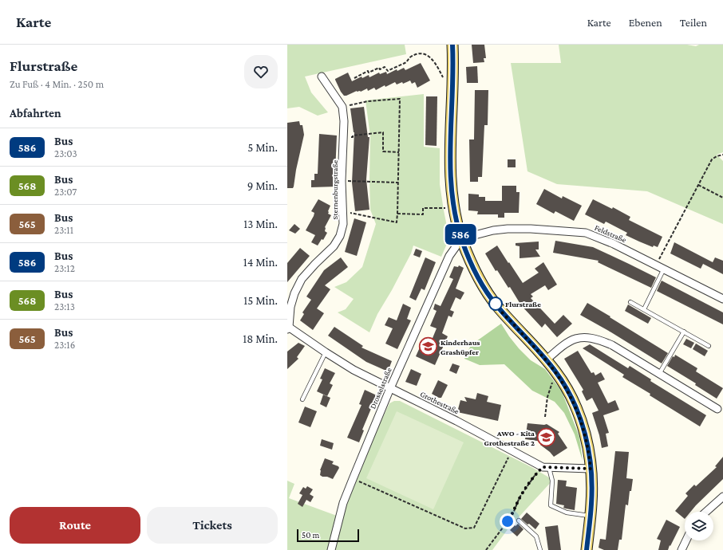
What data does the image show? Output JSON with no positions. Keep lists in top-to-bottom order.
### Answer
{
  "streets": {
    "street": [
      "Sternenburgstraße",
      "Feldstraße",
      "Drosselstraße",
      "Grothestraße"
    ]
  },
  "crossings": [
    ["Sternenburgstraße", "Grothestraße"],
    ["Feldstraße", "Drosselstraße"],
    ["Drosselstraße", "Grothestraße"]
  ],
  "places": {
    "other": ["Flurstraße"],
    "school or university": ["Kinderhaus Grashüpfer", "AWO - Kita Grothestraße 2"]
  },
  "lines": ["bus line 586"],
  "scale_bar": "50 m",
  "page": {
    "header": "Karte",
    "nav": ["Karte", "Ebenen", "Teilen"],
    "heading": [
      ["Flurstraße", "Zu Fuß · 4 Min. · 250 m"],
      "Abfahrten"
    ],
    "on_map": "586",
    "list": [
      {
        "mark": "586",
        "name": "Bus",
        "note": "23:03",
        "value": "5 Min."
      },
      {
        "mark": "568",
        "name": "Bus",
        "note": "23:07",
        "value": "9 Min."
      },
      {
        "mark": "565",
        "name": "Bus",
        "note": "23:11",
        "value": "13 Min."
      },
      {
        "mark": "586",
        "name": "Bus",
        "note": "23:12",
        "value": "14 Min."
      },
      {
        "mark": "568",
        "name": "Bus",
        "note": "23:13",
        "value": "15 Min."
      },
      {
        "mark": "565",
        "name": "Bus",
        "note": "23:16",
        "value": "18 Min."
      }
    ],
    "buttons": ["Route", "Tickets"],
    "scale": "50 m"
  }
}
